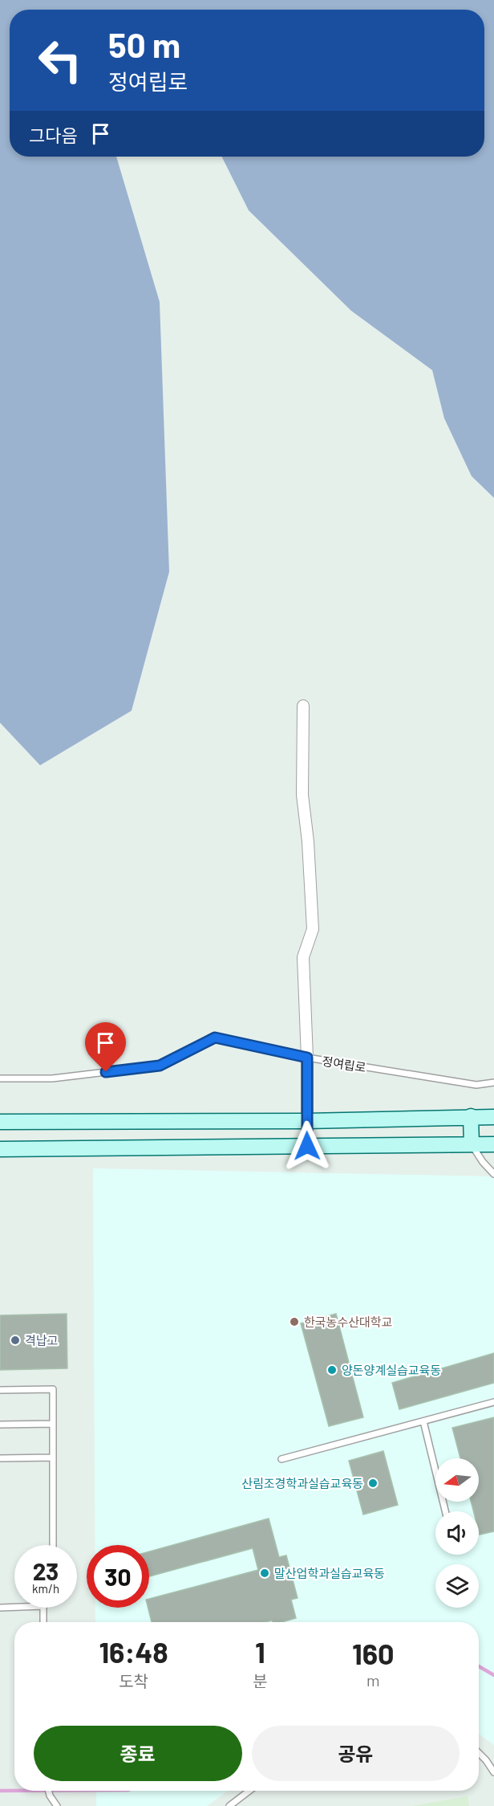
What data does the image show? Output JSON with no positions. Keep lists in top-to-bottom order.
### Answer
{
  "streets": {
    "lane": ["정여립로"]
  },
  "places": [
    "한국농수산대학교",
    "격납고",
    "양돈양계실습교육동",
    "산림조경학과실습교육동",
    "말산업학과실습교육동"
  ],
  "north": "left",
  "page": {
    "turn": ["50 m", "정여립로"],
    "then": "그다음",
    "speed": "23 km/h",
    "limit": "30",
    "eta": [
      "16:48",
      "도착",
      "1",
      "분",
      "160",
      "m"
    ],
    "buttons": ["종료", "공유"]
  }
}
